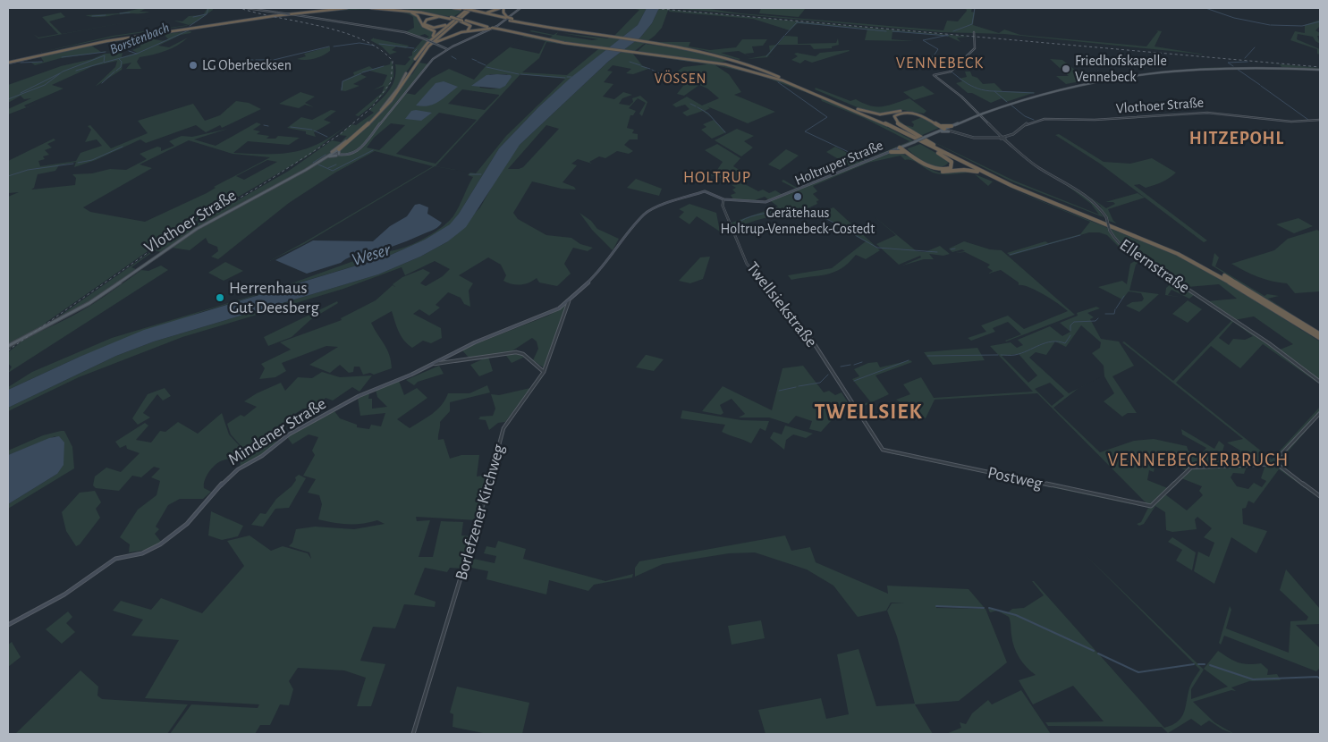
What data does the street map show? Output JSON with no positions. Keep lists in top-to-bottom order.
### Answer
{
  "streets": {
    "main road": ["Vlothoer Straße", "Holtruper Straße", "Mindener Straße"],
    "street": [
      "Ellernstraße",
      "Twellsiekstraße",
      "Postweg",
      "Borlefzener Kirchweg"
    ]
  },
  "crossings": [
    ["Vlothoer Straße", "Ellernstraße"],
    ["Holtruper Straße", "Twellsiekstraße"],
    ["Holtruper Straße", "Mindener Straße"],
    ["Holtruper Straße", "Borlefzener Kirchweg"],
    ["Twellsiekstraße", "Postweg"]
  ],
  "districts": [
    "VENNEBECK",
    "VÖSSEN",
    "HITZEPOHL",
    "HOLTRUP",
    "TWELLSIEK",
    "VENNEBECKERBRUCH"
  ],
  "water": ["Borstenbach", "Weser"],
  "places": [
    "LG Oberbecksen",
    "Friedhofskapelle Vennebeck",
    "Gerätehaus Holtrup-Vennebeck-Costedt",
    "Herrenhaus Gut Deesberg"
  ]
}
